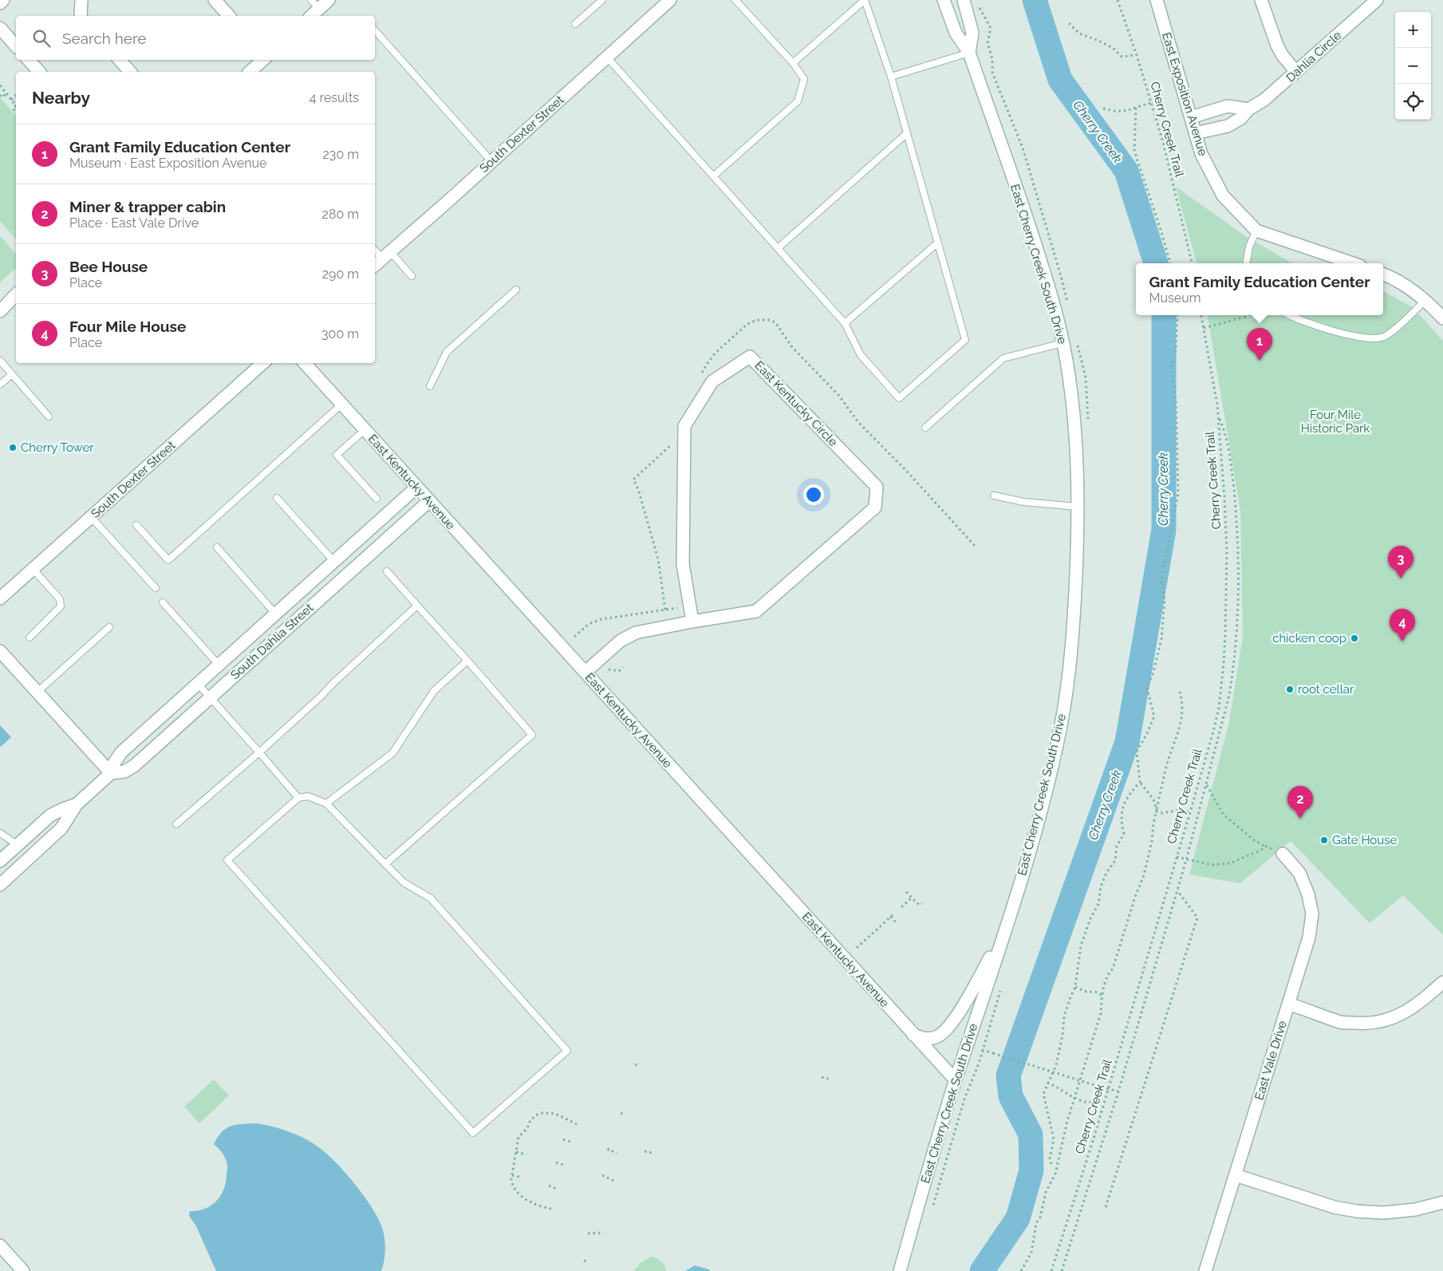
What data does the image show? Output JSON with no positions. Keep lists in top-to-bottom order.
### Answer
{
  "streets": {
    "street": [
      "Dahlia Circle",
      "East Exposition Avenue",
      "South Dexter Street",
      "East Cherry Creek South Drive",
      "East Kentucky Circle",
      "East Kentucky Avenue",
      "South Dahlia Street",
      "East Vale Drive"
    ],
    "path": ["Cherry Creek Trail"]
  },
  "crossings": [
    ["Dahlia Circle", "East Exposition Avenue"],
    ["East Cherry Creek South Drive", "East Kentucky Avenue"],
    ["East Kentucky Circle", "East Kentucky Avenue"],
    ["East Kentucky Avenue", "South Dahlia Street"]
  ],
  "water": ["Cherry Creek"],
  "parks": ["Four Mile Historic Park"],
  "places": [
    "Cherry Tower",
    "chicken coop",
    "root cellar",
    "Gate House"
  ],
  "page": {
    "map_buttons": ["+", "−"],
    "search": "Search here",
    "heading": ["Nearby", "4 results"],
    "list": [
      {
        "mark": "1",
        "name": "Grant Family Education Center",
        "note": "Museum · East Exposition Avenue",
        "value": "230 m"
      },
      {
        "mark": "2",
        "name": "Miner & trapper cabin",
        "note": "Place · East Vale Drive",
        "value": "280 m"
      },
      {
        "mark": "3",
        "name": "Bee House",
        "note": "Place",
        "value": "290 m"
      },
      {
        "mark": "4",
        "name": "Four Mile House",
        "note": "Place",
        "value": "300 m"
      }
    ],
    "popup": ["Grant Family Education Center", "Museum"],
    "pins": [
      "1",
      "3",
      "4",
      "2"
    ]
  }
}
